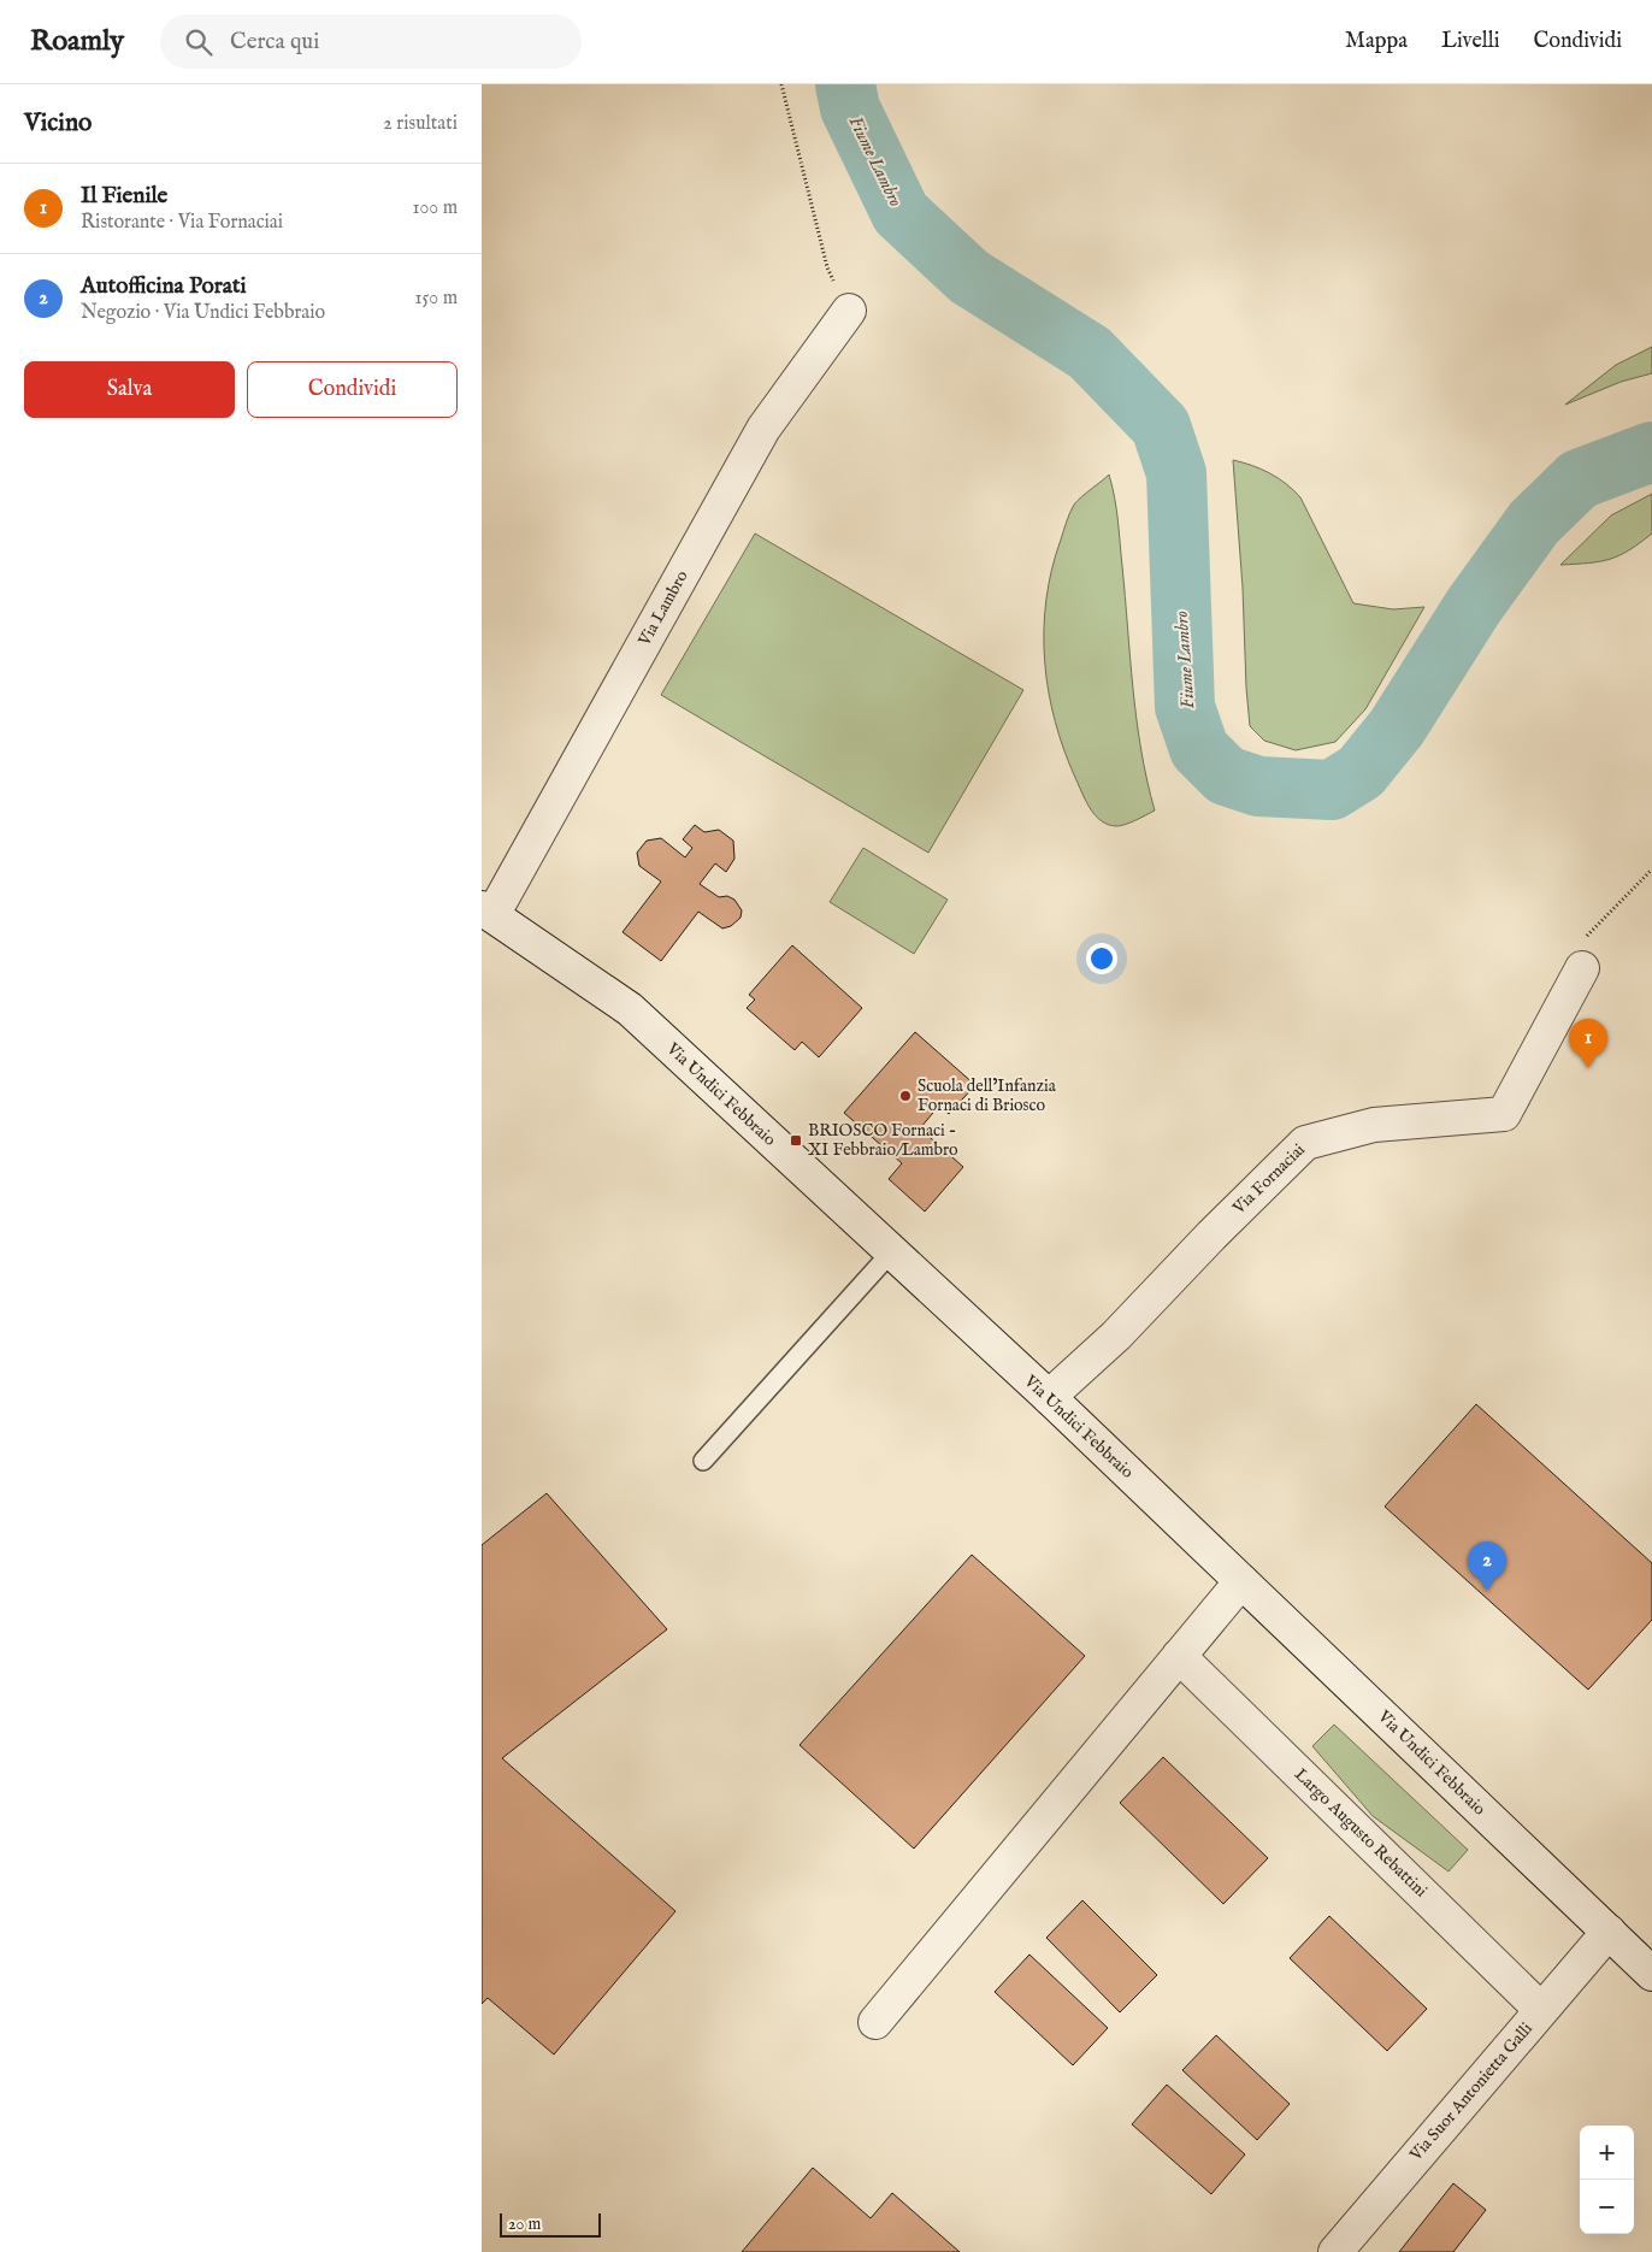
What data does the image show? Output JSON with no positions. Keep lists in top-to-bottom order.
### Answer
{
  "streets": {
    "street": [
      "Via Lambro",
      "Via Undici Febbraio",
      "Via Fornaciai",
      "Largo Augusto Rebattini",
      "Via Suor Antonietta Galli"
    ]
  },
  "crossings": [
    ["Via Lambro", "Via Undici Febbraio"],
    ["Via Undici Febbraio", "Via Fornaciai"],
    ["Via Undici Febbraio", "Via Suor Antonietta Galli"],
    ["Largo Augusto Rebattini", "Via Suor Antonietta Galli"]
  ],
  "water": ["Fiume Lambro"],
  "places": {
    "other": ["Scuola dell’Infanzia Fornaci di Briosco"],
    "transit": ["BRIOSCO Fornaci - XI Febbraio/Lambro"]
  },
  "scale_bar": "20 m",
  "page": {
    "header": "Roamly",
    "search": "Cerca qui",
    "nav": ["Mappa", "Livelli", "Condividi"],
    "heading": ["Vicino", "2 risultati"],
    "list": [
      {
        "mark": "1",
        "name": "Il Fienile",
        "note": "Ristorante · Via Fornaciai",
        "value": "100 m"
      },
      {
        "mark": "2",
        "name": "Autofficina Porati",
        "note": "Negozio · Via Undici Febbraio",
        "value": "150 m"
      }
    ],
    "buttons": ["Salva", "Condividi"],
    "pins": ["1", "2"],
    "map_buttons": ["+", "−"],
    "scale": "20 m"
  }
}
